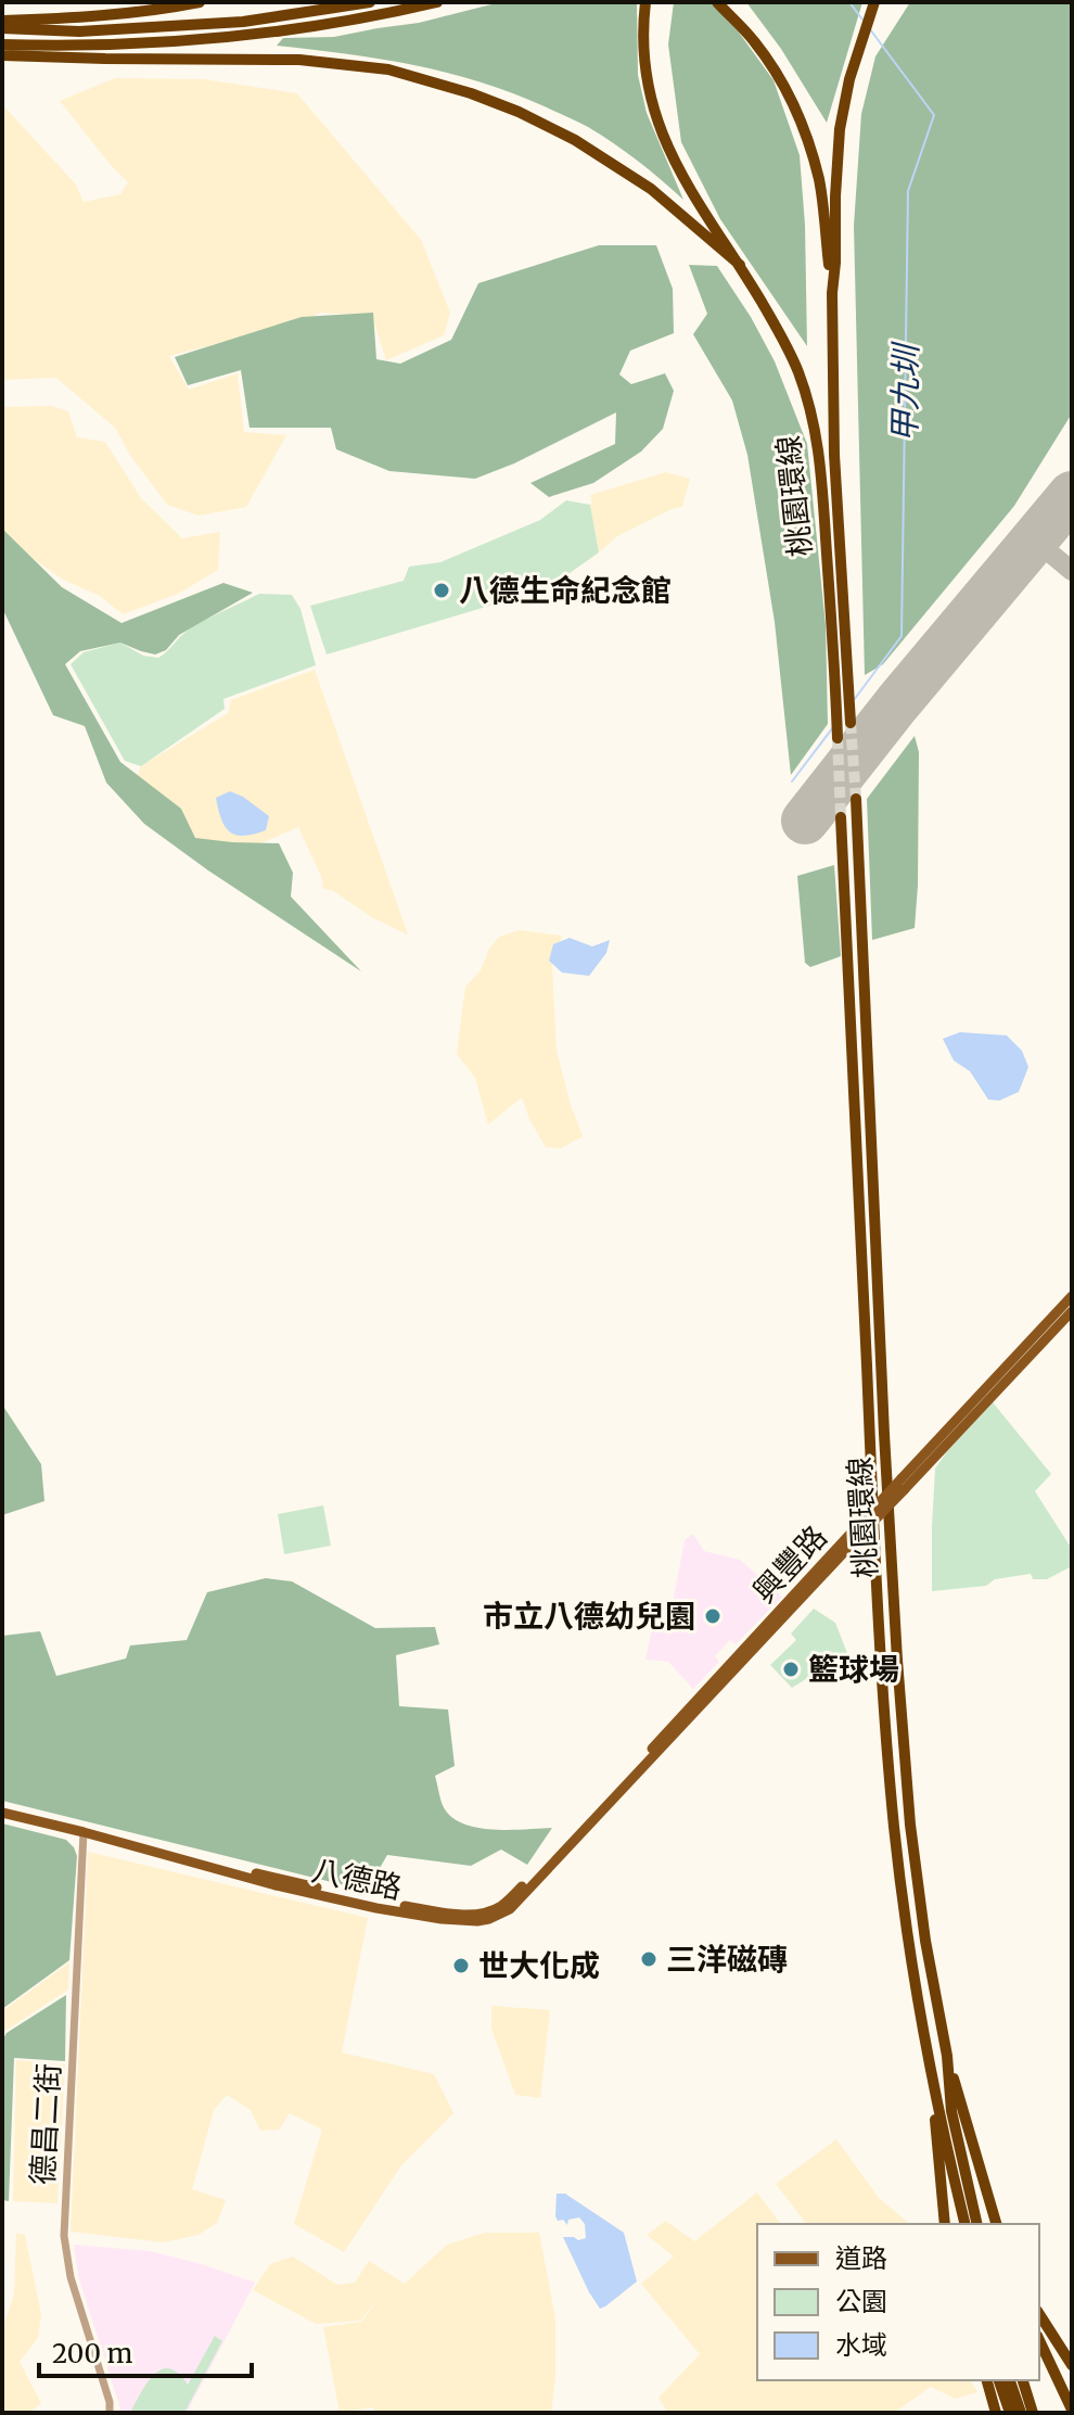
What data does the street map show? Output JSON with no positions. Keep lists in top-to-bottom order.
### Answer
{
  "streets": {
    "highway": ["桃園環線"],
    "main road": ["興豐路", "八德路"],
    "street": ["德昌二街"]
  },
  "crossings": [
    ["興豐路", "八德路"],
    ["八德路", "德昌二街"]
  ],
  "water": ["甲九圳"],
  "places": [
    "八德生命紀念館",
    "市立八德幼兒園",
    "籃球場",
    "三洋磁磚",
    "世大化成"
  ],
  "legend": ["道路", "公園", "水域"],
  "scale_bar": "200 m"
}
